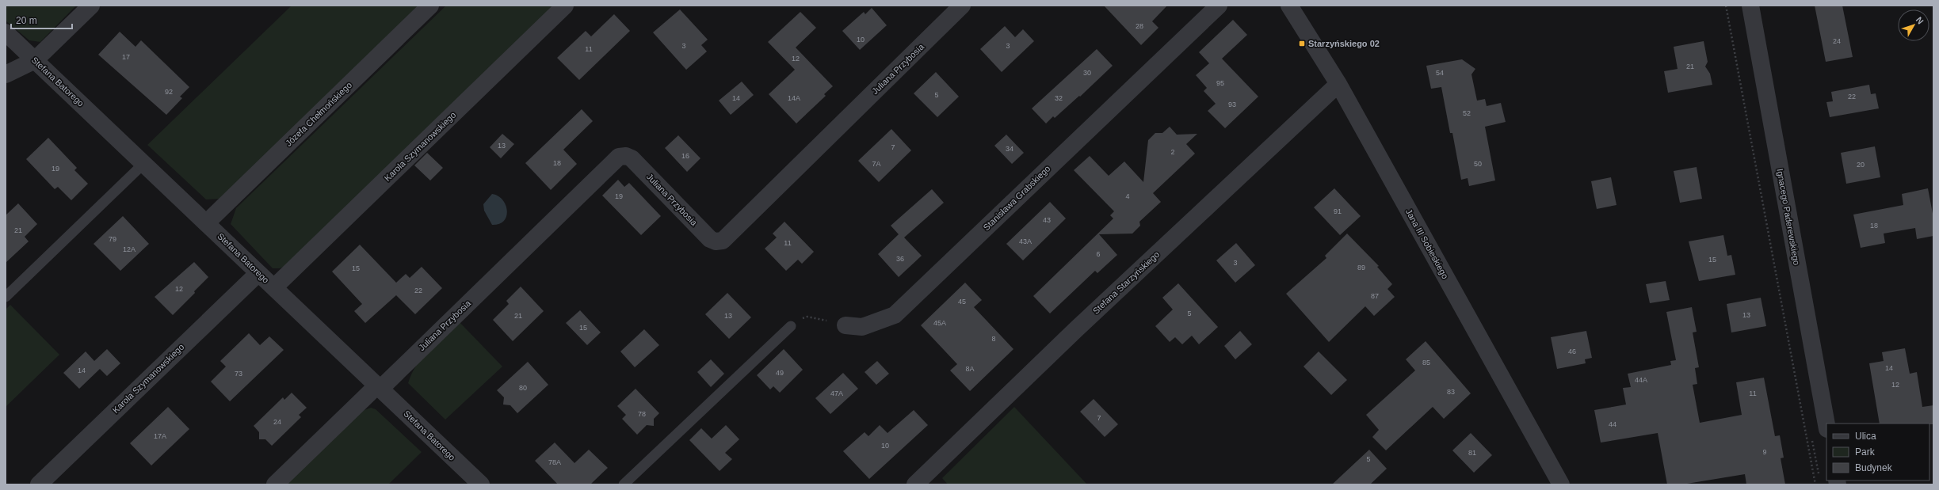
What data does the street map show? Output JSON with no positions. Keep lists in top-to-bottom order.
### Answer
{
  "streets": {
    "street": [
      "Juliana Przybosia",
      "Stefana Batorego",
      "Józefa Chełmońskiego",
      "Karola Szymanowskiego",
      "Stanisława Grabskiego",
      "Ignacego Paderewskiego",
      "Jana III Sobieskiego",
      "Stefana Starzyńskiego"
    ]
  },
  "crossings": [
    ["Juliana Przybosia", "Stefana Batorego"],
    ["Stefana Batorego", "Józefa Chełmońskiego"],
    ["Stefana Batorego", "Karola Szymanowskiego"],
    ["Jana III Sobieskiego", "Stefana Starzyńskiego"]
  ],
  "places": {
    "transit": ["Starzyńskiego 02"]
  },
  "house_numbers": [
    "28",
    "10",
    "24",
    "3",
    "3",
    "11",
    "17",
    "12",
    "21",
    "30",
    "54",
    "95",
    "92",
    "5",
    "22",
    "14",
    "14A",
    "32",
    "93",
    "52",
    "13",
    "7",
    "34",
    "2",
    "16",
    "18",
    "7A",
    "50",
    "20",
    "19",
    "19",
    "4",
    "91",
    "43",
    "18",
    "21",
    "79",
    "43A",
    "11",
    "12A",
    "6",
    "36",
    "15",
    "3",
    "89",
    "15",
    "12",
    "22",
    "87",
    "45",
    "5",
    "13",
    "21",
    "13",
    "45A",
    "15",
    "8",
    "46",
    "85",
    "14",
    "8A",
    "14",
    "49",
    "73",
    "44A",
    "12",
    "80",
    "83",
    "47A",
    "11",
    "78",
    "7",
    "24",
    "44",
    "17A",
    "10",
    "9",
    "81",
    "5",
    "78A"
  ],
  "legend": ["Ulica", "Park", "Budynek"],
  "scale_bar": "20 m",
  "north": "top right"
}
